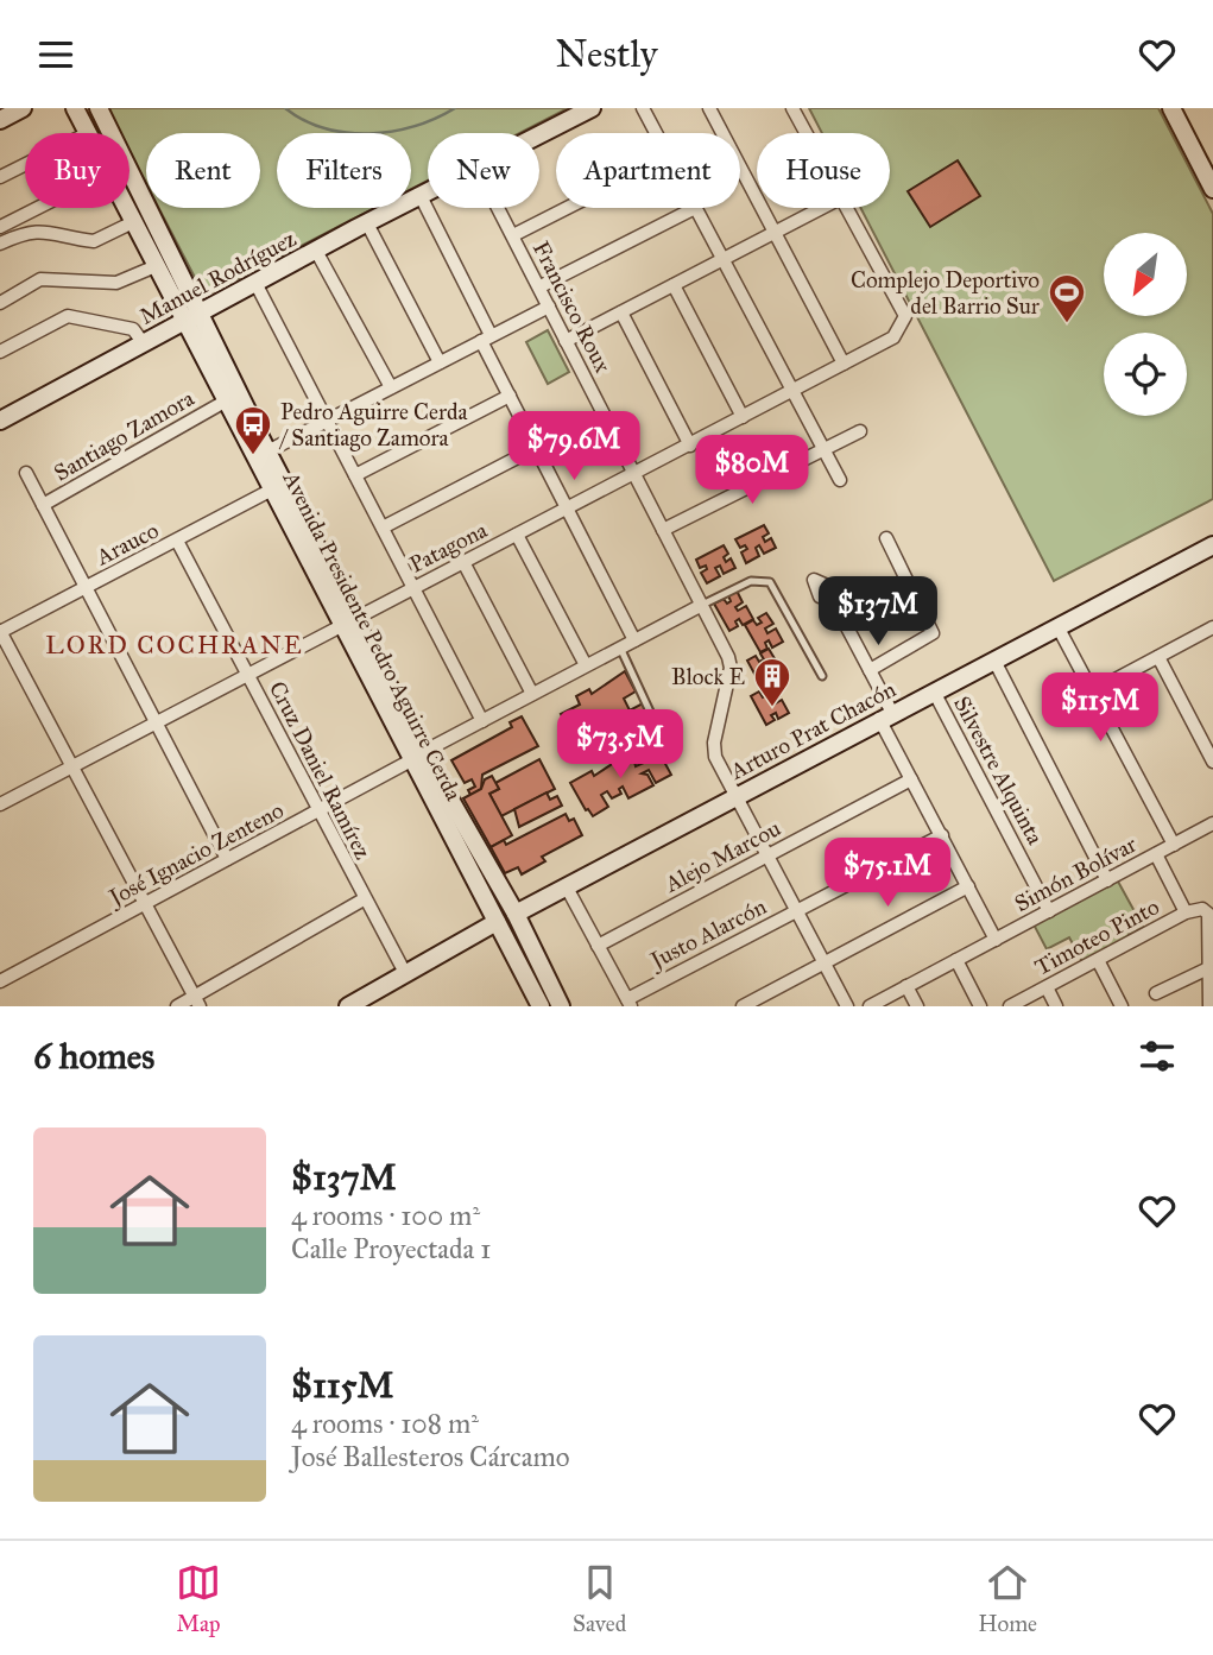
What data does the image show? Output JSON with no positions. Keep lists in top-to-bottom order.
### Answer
{
  "streets": {
    "main road": ["Manuel Rodríguez", "Avenida Presidente Pedro Aguirre Cerda", "Arturo Prat Chacón"],
    "street": [
      "Francisco Roux",
      "Santiago Zamora",
      "Arauco",
      "Patagona",
      "Cruz Daniel Ramírez",
      "Silvestre Alquinta",
      "José Ignacio Zenteno",
      "Alejo Marcou",
      "Simón Bolívar",
      "Justo Alarcón",
      "Timoteo Pinto"
    ]
  },
  "crossings": [
    ["Manuel Rodríguez", "Avenida Presidente Pedro Aguirre Cerda"],
    ["Francisco Roux", "Patagona"],
    ["Francisco Roux", "Arturo Prat Chacón"],
    ["Francisco Roux", "José Ignacio Zenteno"],
    ["Francisco Roux", "Alejo Marcou"],
    ["Francisco Roux", "Justo Alarcón"],
    ["Santiago Zamora", "Avenida Presidente Pedro Aguirre Cerda"],
    ["Arauco", "Avenida Presidente Pedro Aguirre Cerda"],
    ["Arauco", "Cruz Daniel Ramírez"],
    ["Patagona", "Avenida Presidente Pedro Aguirre Cerda"],
    ["Patagona", "Cruz Daniel Ramírez"],
    ["Avenida Presidente Pedro Aguirre Cerda", "Arturo Prat Chacón"],
    ["Avenida Presidente Pedro Aguirre Cerda", "José Ignacio Zenteno"],
    ["Arturo Prat Chacón", "Cruz Daniel Ramírez"],
    ["Arturo Prat Chacón", "Silvestre Alquinta"],
    ["Cruz Daniel Ramírez", "José Ignacio Zenteno"],
    ["Silvestre Alquinta", "Simón Bolívar"]
  ],
  "districts": ["LORD COCHRANE"],
  "places": {
    "sports": ["Complejo Deportivo del Barrio Sur"],
    "bus stop": ["Pedro Aguirre Cerda / Santiago Zamora"],
    "building": ["Block E"]
  },
  "north": "bottom left",
  "page": {
    "header": "Nestly",
    "chip": [
      "Buy",
      "Rent",
      "Filters",
      "New",
      "Apartment",
      "House"
    ],
    "price": [
      "$79.6M",
      "$80M",
      "$137M",
      "$115M",
      "$73.5M",
      "$75.1M"
    ],
    "heading": "6 homes",
    "list": [
      {
        "name": "$137M",
        "note": "4 rooms · 100 m² · Calle Proyectada 1"
      },
      {
        "name": "$115M",
        "note": "4 rooms · 108 m² · José Ballesteros Cárcamo"
      }
    ],
    "tabs": ["Map", "Saved", "Home"]
  }
}
